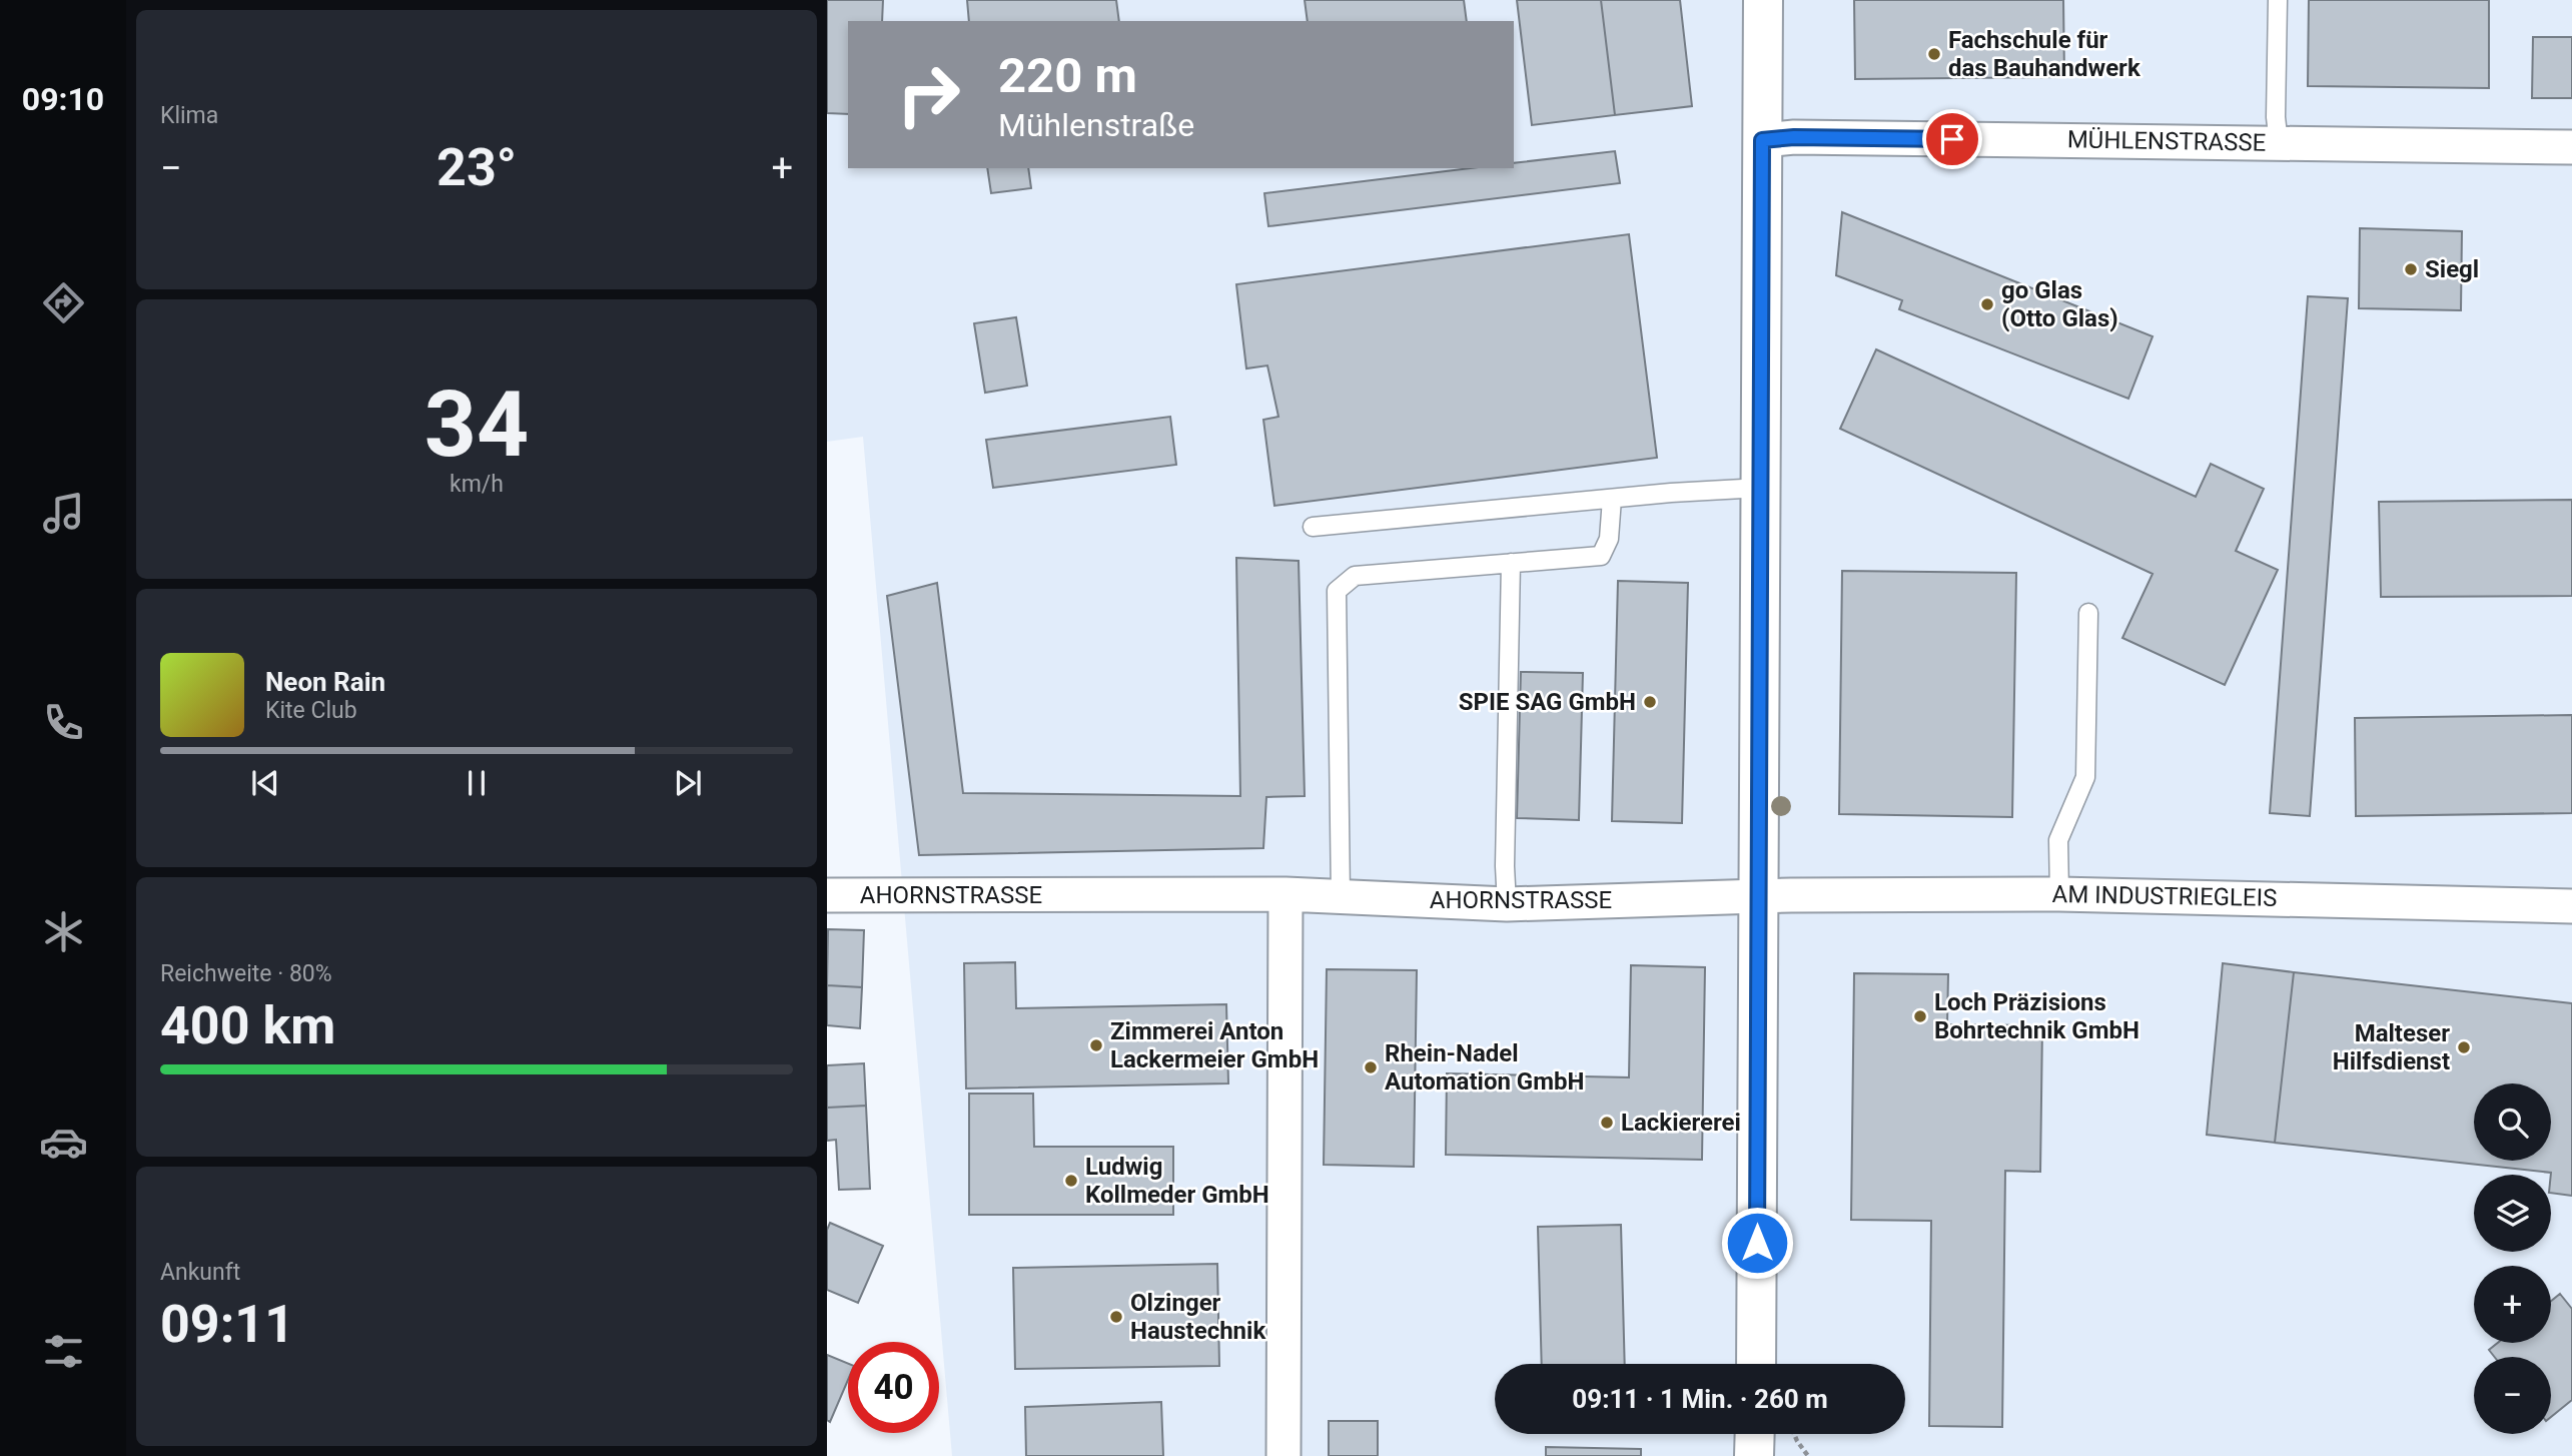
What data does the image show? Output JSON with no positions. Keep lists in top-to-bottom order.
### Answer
{
  "streets": {
    "street": ["MÜHLENSTRASSE", "AHORNSTRASSE", "AM INDUSTRIEGLEIS"]
  },
  "crossings": [
    ["AHORNSTRASSE", "AM INDUSTRIEGLEIS"]
  ],
  "places": [
    "Fachschule für das Bauhandwerk",
    "Siegl",
    "go Glas (Otto Glas)",
    "SPIE SAG GmbH",
    "Loch Präzisions Bohrtechnik GmbH",
    "Zimmerei Anton Lackermeier GmbH",
    "Malteser Hilfsdienst",
    "Rhein-Nadel Automation GmbH",
    "Lackiererei",
    "Ludwig Kollmeder GmbH",
    "Olzinger Haustechnik"
  ],
  "page": {
    "tabs": "09:10",
    "tile": [
      "Klima",
      ["34", "km/h"],
      ["Reichweite · 80%", "400 km"],
      ["Ankunft", "09:11"]
    ],
    "turn": ["220 m", "Mühlenstraße"],
    "heat": ["−", "23°", "+"],
    "song": ["Neon Rain", "Kite Club"],
    "map_buttons": ["+", "−"],
    "limit": "40",
    "trip": "09:11 · 1 Min. · 260 m"
  }
}
